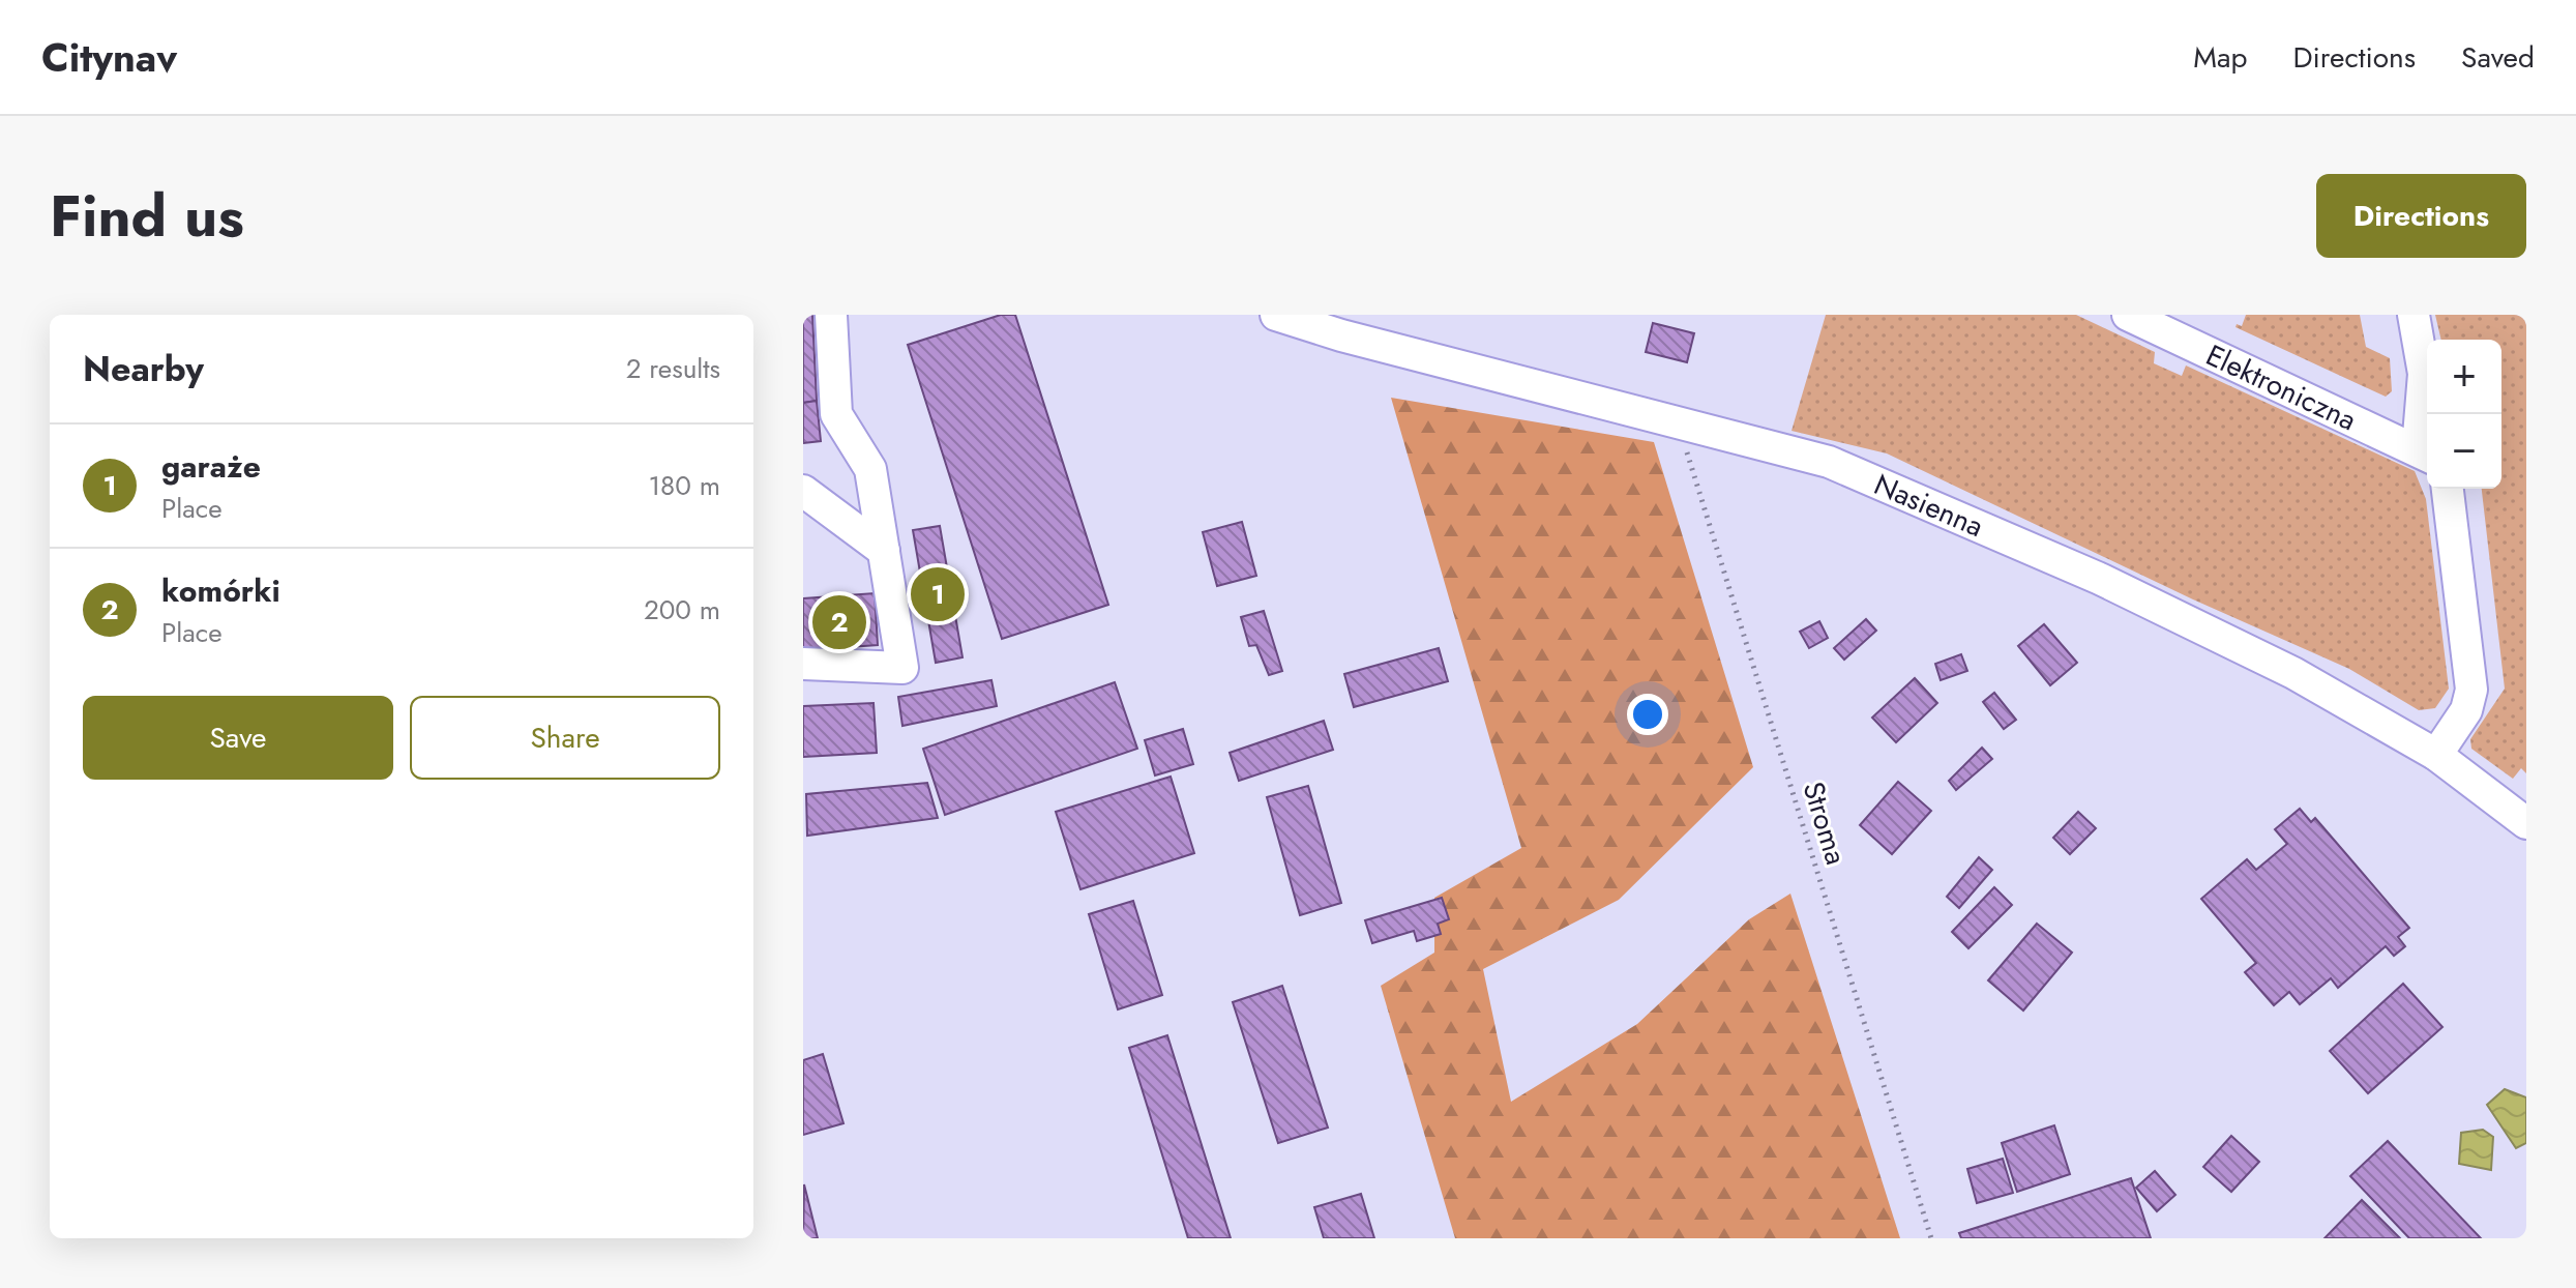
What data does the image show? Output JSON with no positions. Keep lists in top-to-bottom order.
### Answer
{
  "streets": {
    "street": ["Elektroniczna", "Nasienna"],
    "path": ["Stroma"]
  },
  "crossings": [
    ["Nasienna", "Stroma"]
  ],
  "page": {
    "header": "Citynav",
    "nav": ["Map", "Directions", "Saved"],
    "title": "Find us",
    "buttons": [
      "Directions",
      ["Save", "Share"]
    ],
    "heading": ["Nearby", "2 results"],
    "map_buttons": ["+", "−"],
    "list": [
      {
        "mark": "1",
        "name": "garaże",
        "note": "Place",
        "value": "180 m"
      },
      {
        "mark": "2",
        "name": "komórki",
        "note": "Place",
        "value": "200 m"
      }
    ],
    "pins": ["1", "2"]
  }
}
